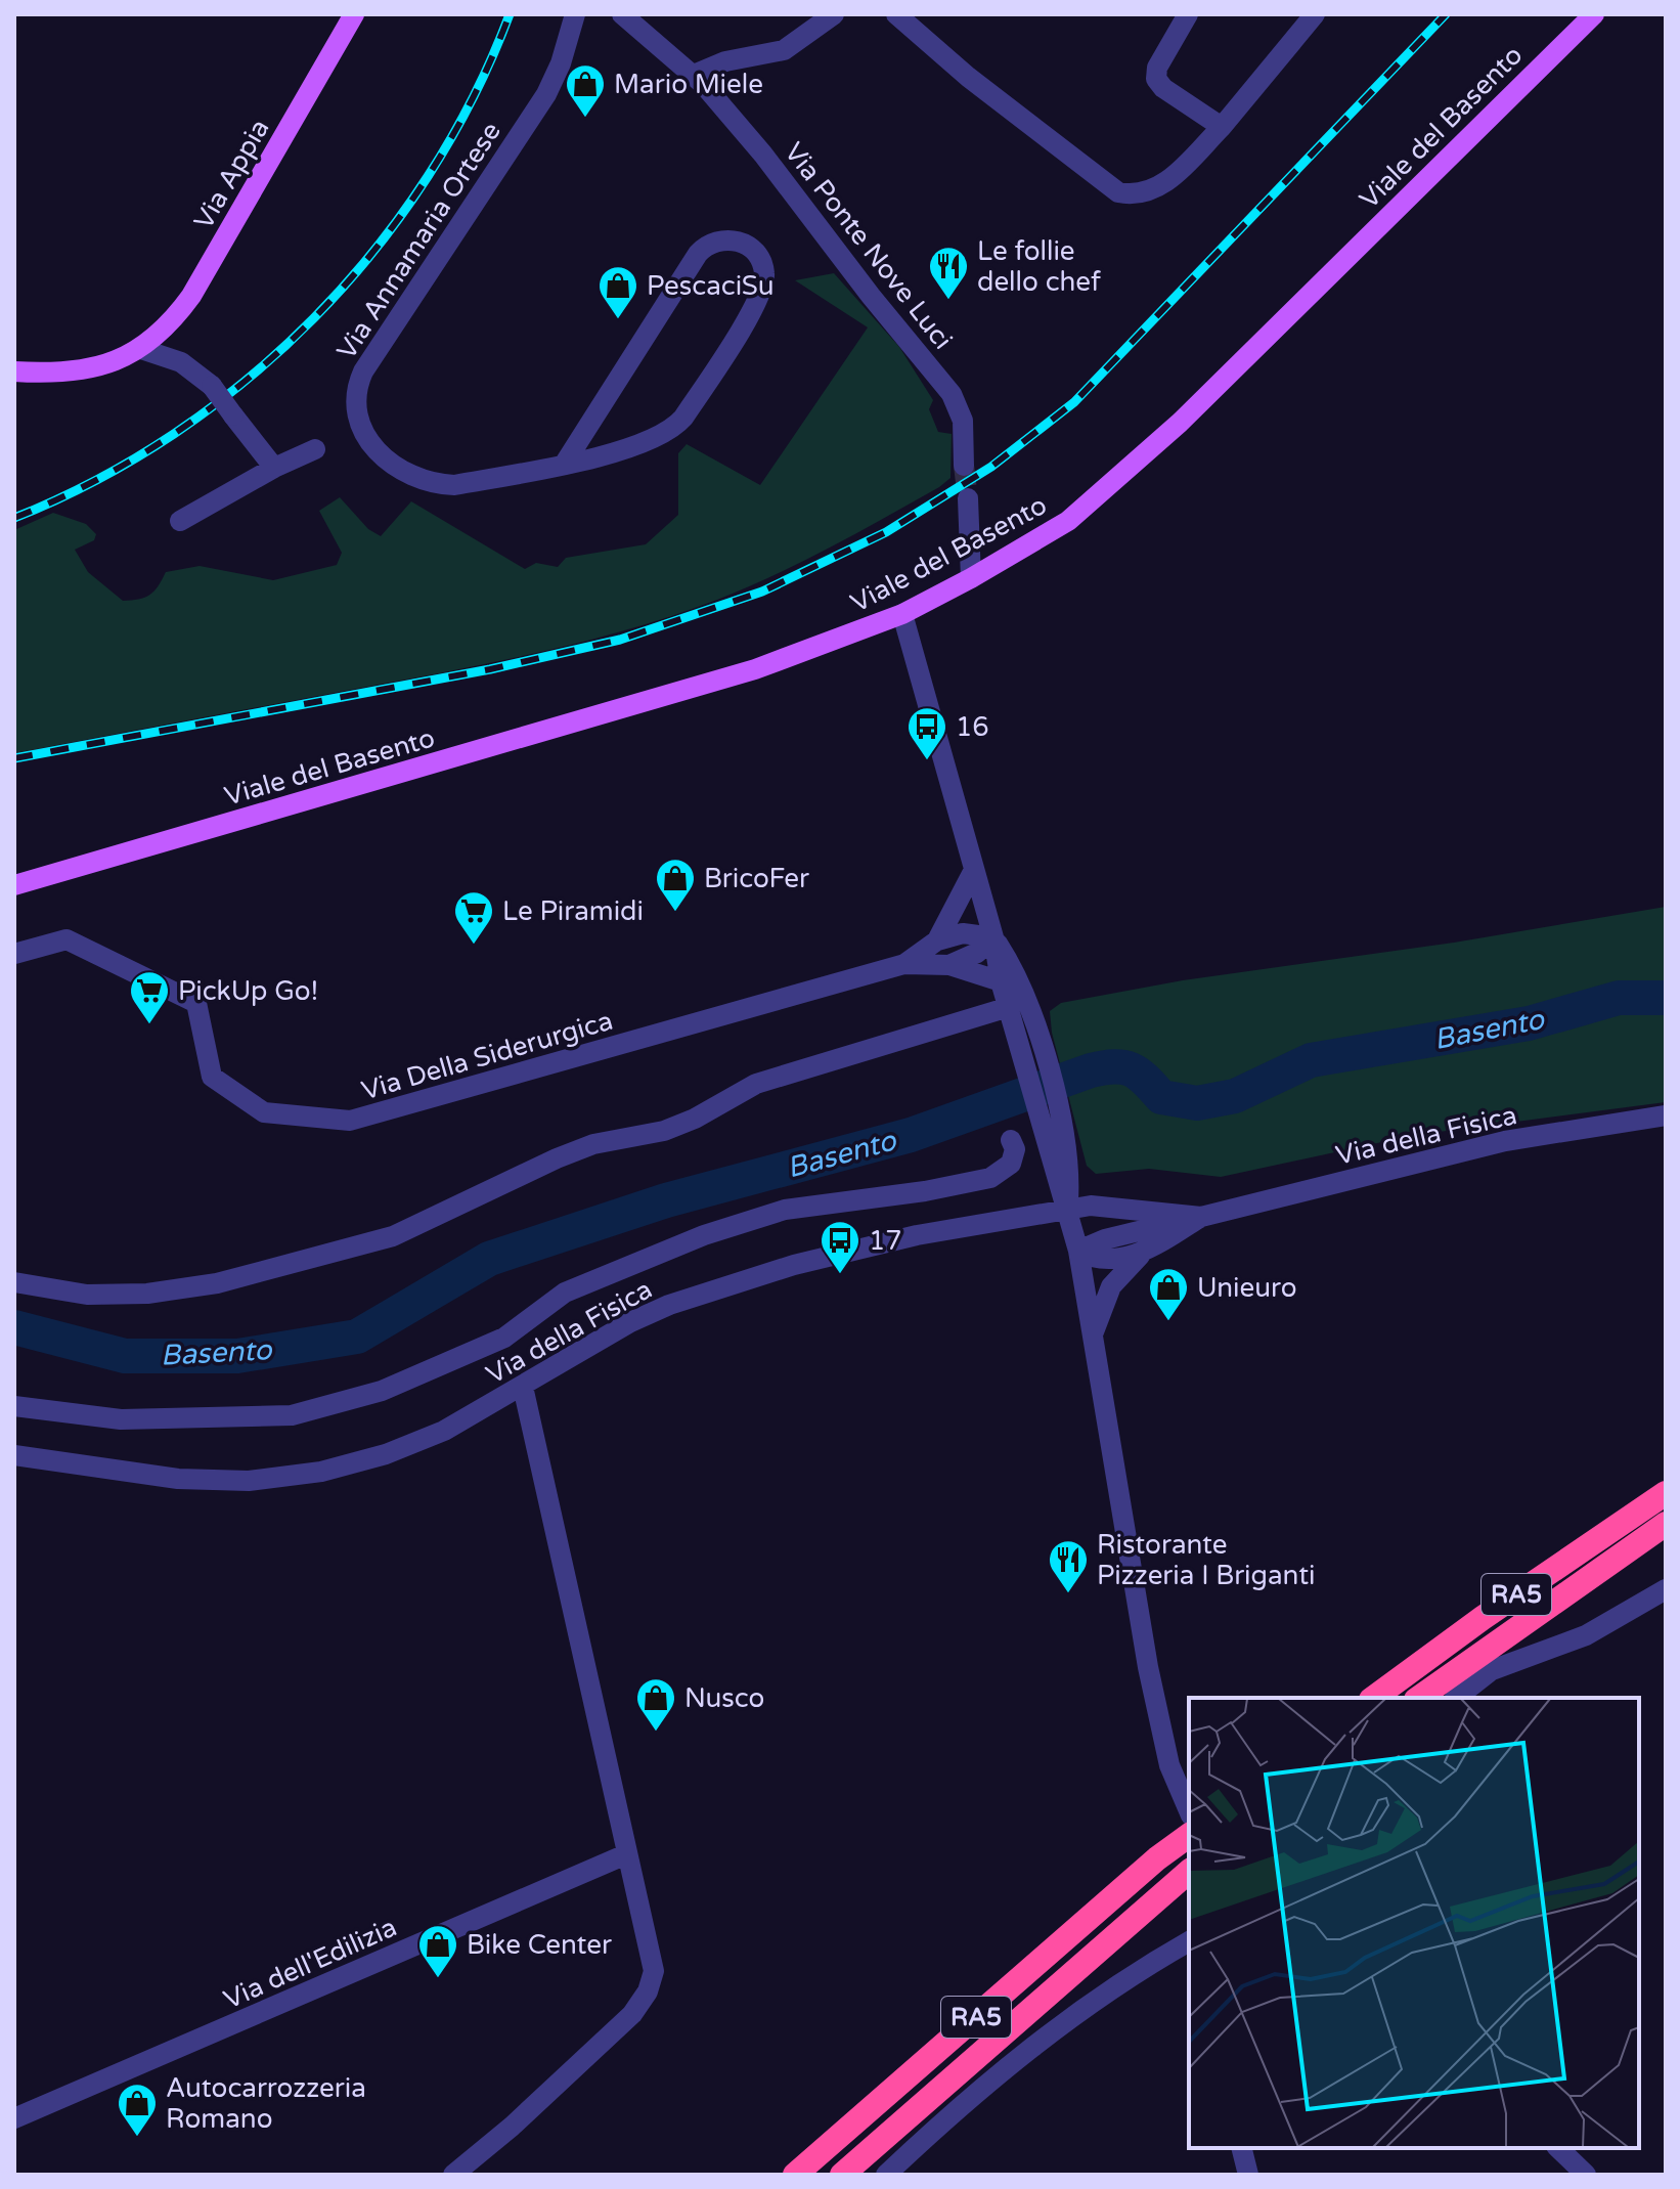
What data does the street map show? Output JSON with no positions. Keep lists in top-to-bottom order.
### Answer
{
  "streets": {
    "highway": ["RA5"],
    "main road": ["Viale del Basento", "Via Appia"],
    "street": [
      "Via Annamaria Ortese",
      "Via Ponte Nove Luci",
      "Via Della Siderurgica",
      "Via della Fisica",
      "Via dell'Edilizia"
    ]
  },
  "water": ["Basento"],
  "places": {
    "shop": [
      "Mario Miele",
      "PescaciSu",
      "BricoFer",
      "Unieuro",
      "Nusco",
      "Bike Center",
      "Autocarrozzeria Romano"
    ],
    "restaurant": ["Le follie dello chef", "Ristorante Pizzeria I Briganti"],
    "bus stop": ["16", "17"],
    "supermarket": ["Le Piramidi", "PickUp Go!"]
  }
}
